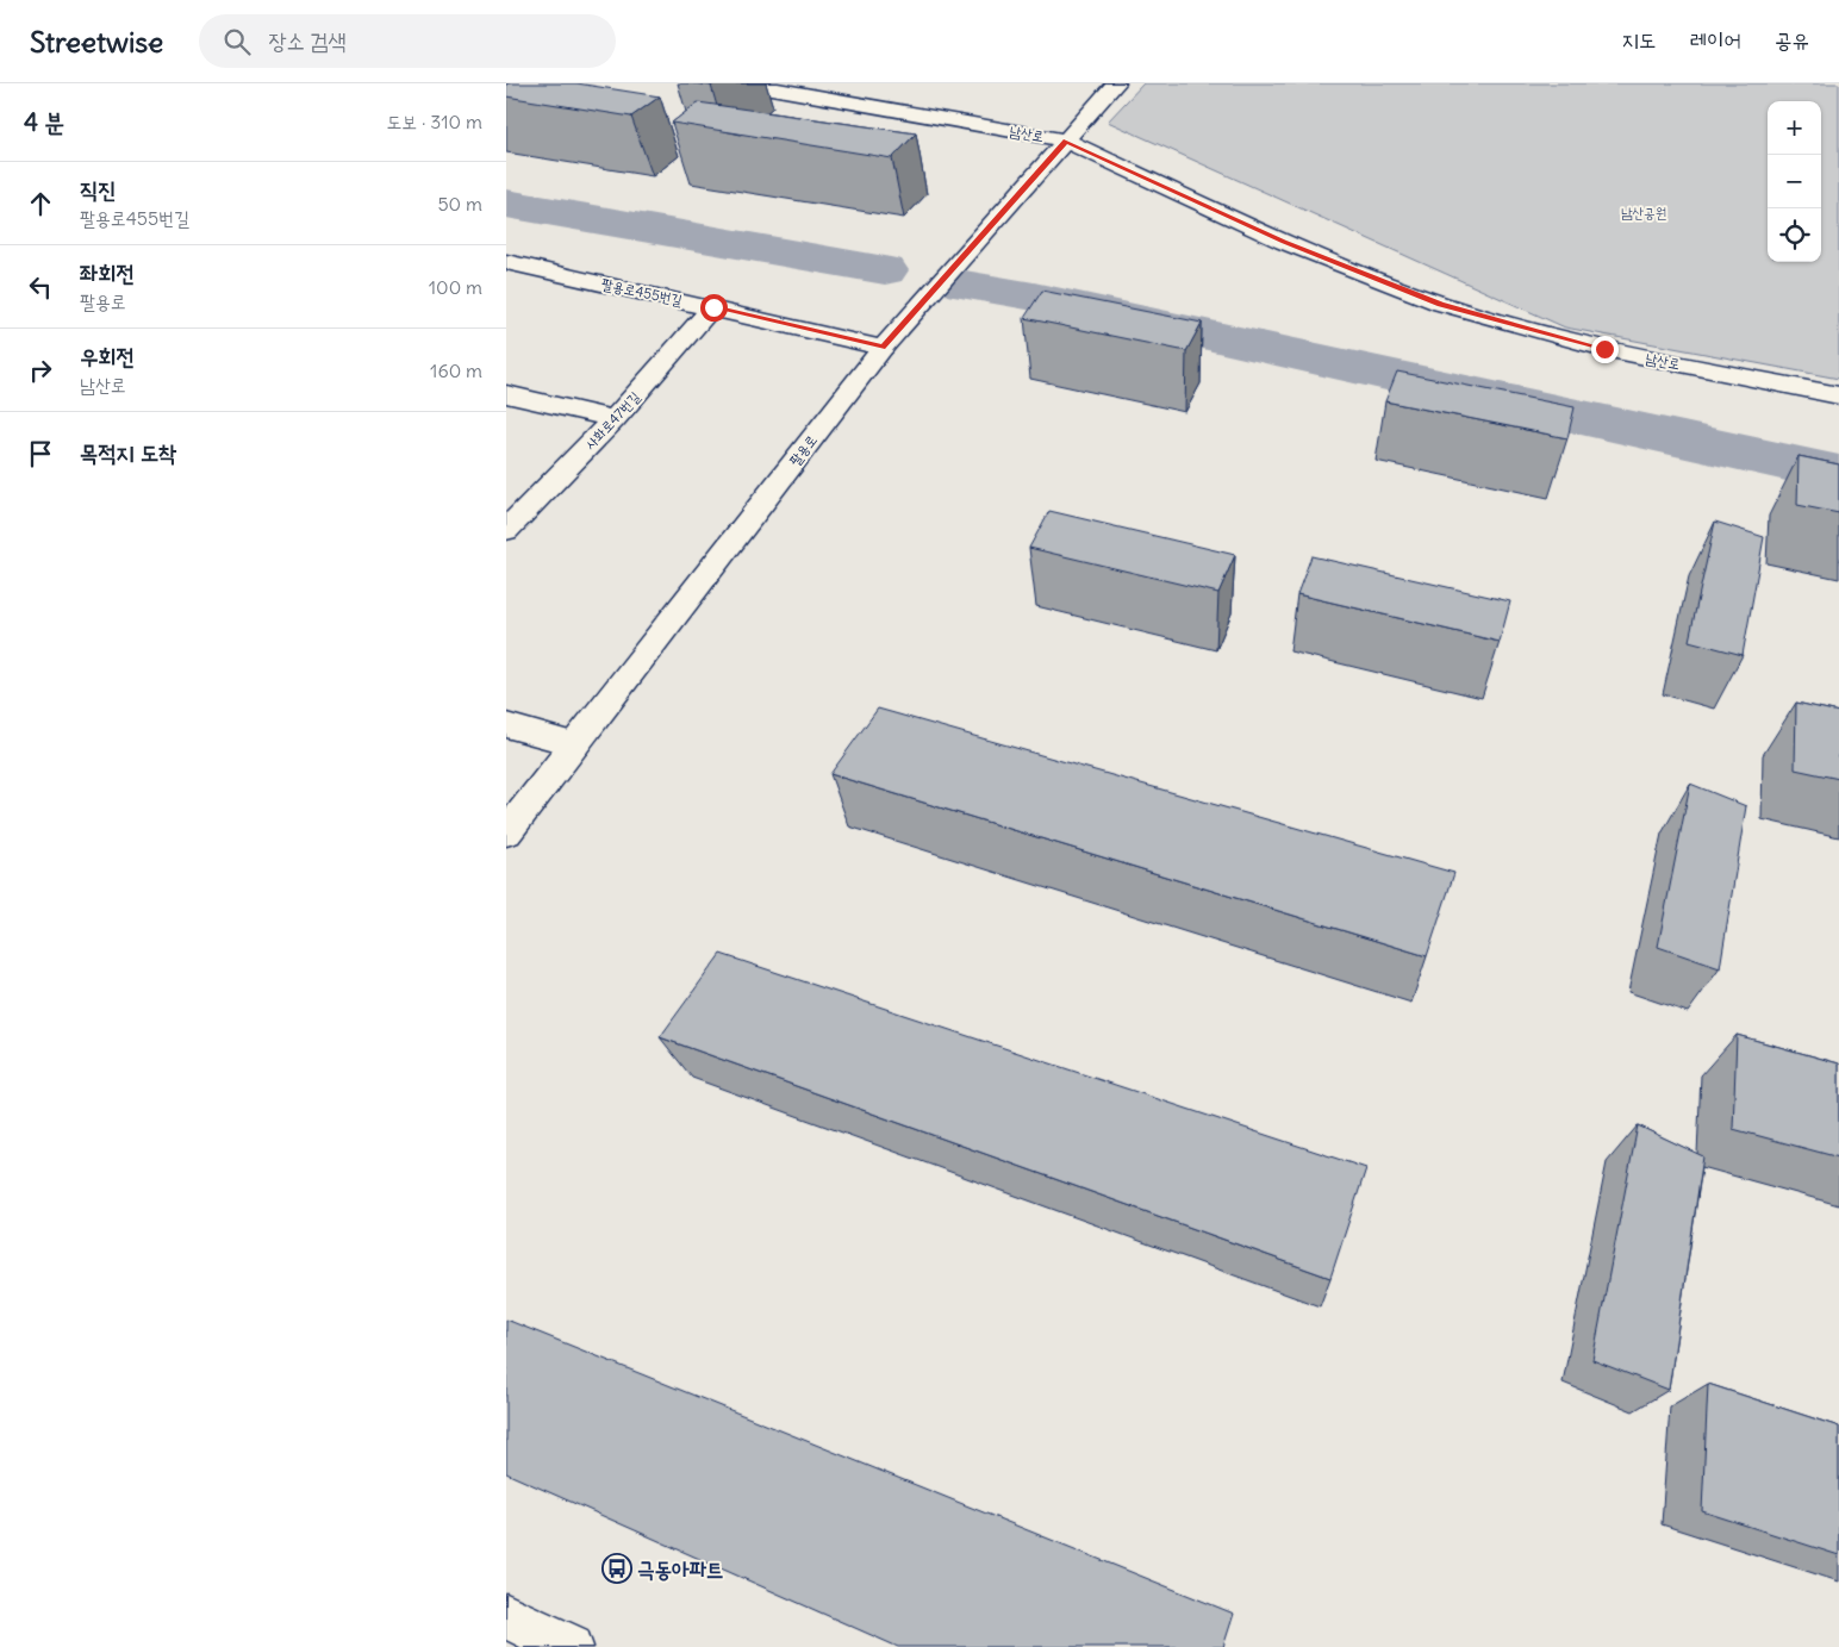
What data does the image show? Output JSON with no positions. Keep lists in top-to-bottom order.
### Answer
{
  "streets": {
    "main road": [
      "남산로",
      "팔용로455번길",
      "사화로47번길",
      "팔용로"
    ]
  },
  "crossings": [
    ["남산로", "팔용로"],
    ["팔용로455번길", "사화로47번길"],
    ["팔용로455번길", "팔용로"]
  ],
  "parks": ["남산공원"],
  "places": {
    "bus stop": ["극동아파트"]
  },
  "page": {
    "header": "Streetwise",
    "search": "장소 검색",
    "nav": ["지도", "레이어", "공유"],
    "heading": ["4 분", "도보 · 310 m"],
    "map_buttons": ["+", "−"],
    "list": [
      ["직진", "팔용로455번길", "50 m"],
      ["좌회전", "팔용로", "100 m"],
      ["우회전", "남산로", "160 m"],
      "목적지 도착"
    ]
  }
}
